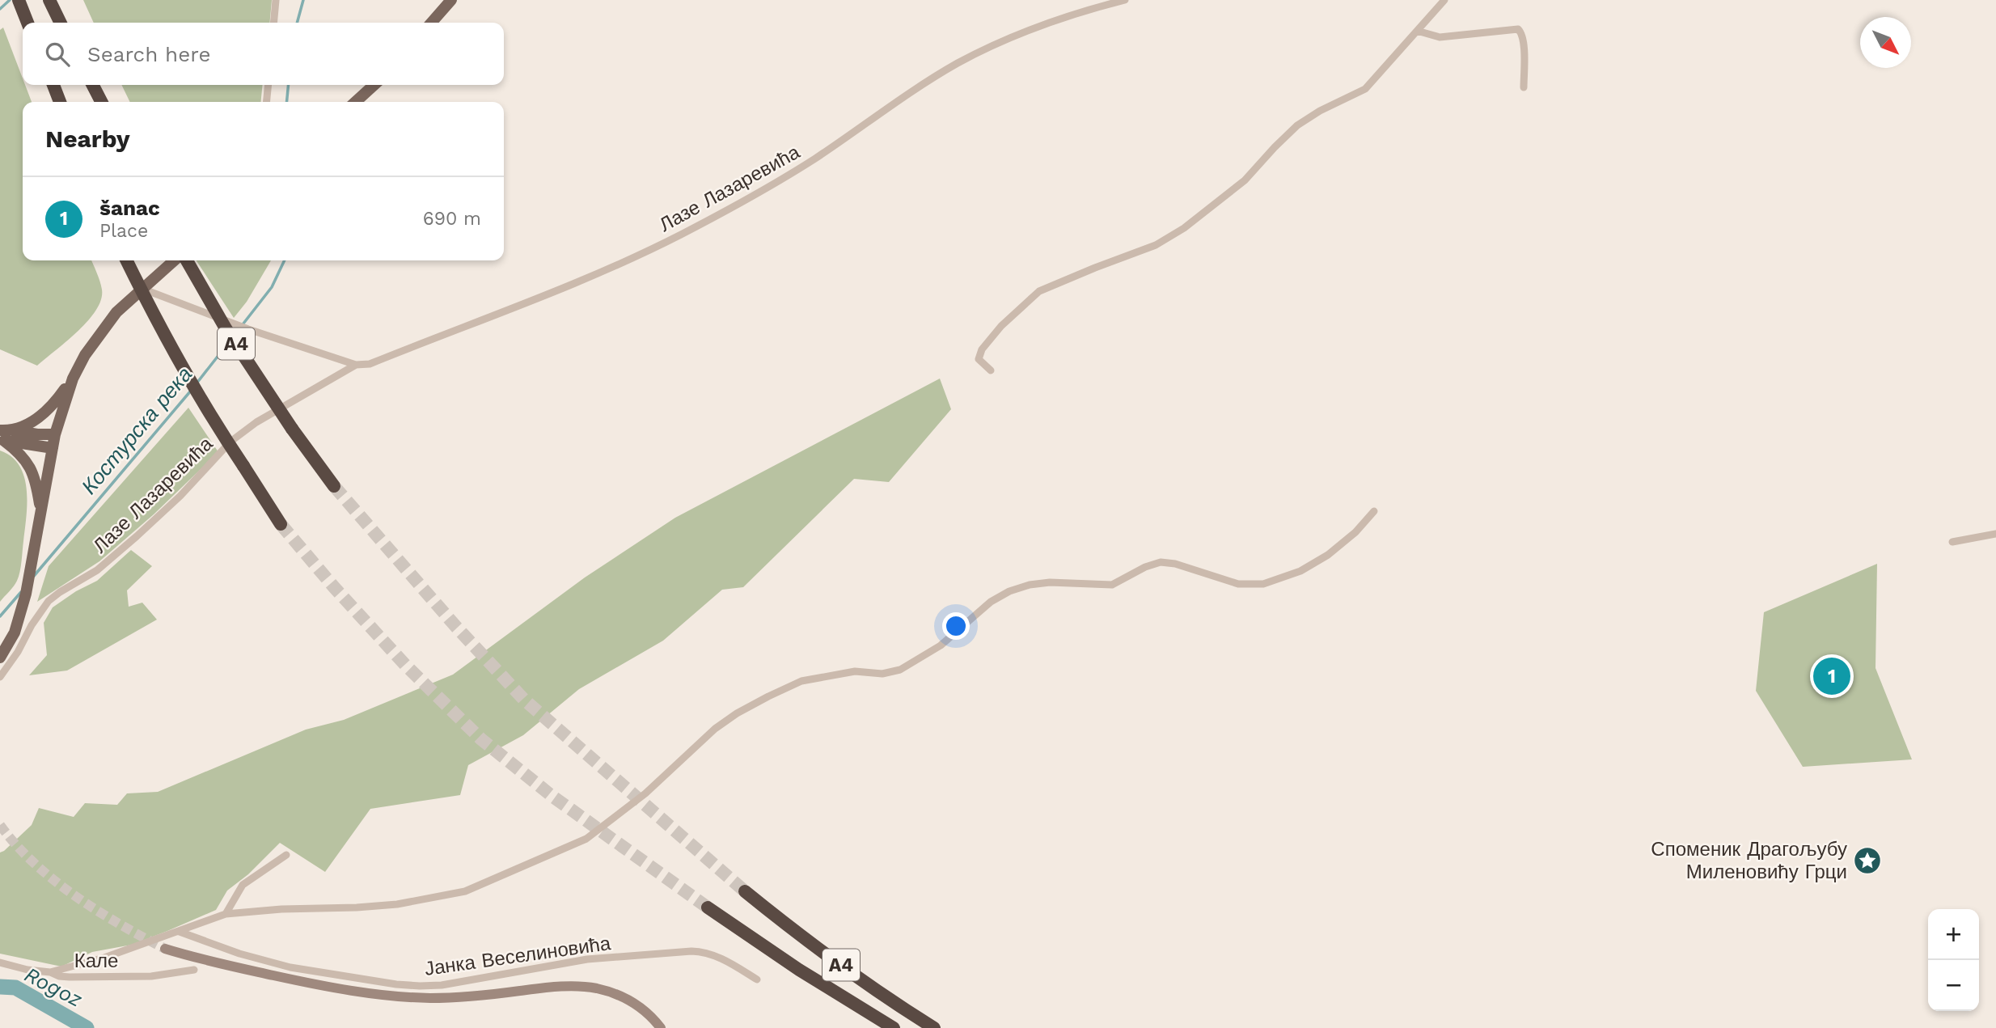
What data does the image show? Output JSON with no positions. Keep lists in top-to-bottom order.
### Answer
{
  "streets": {
    "highway": ["A4"],
    "street": ["Лазе Лазаревића", "Јанка Веселиновића", "Кале"]
  },
  "water": ["Костурска река", "Rogoz"],
  "places": {
    "place": ["Споменик Драгољубу Миленовићу Грци"]
  },
  "north": "bottom right",
  "page": {
    "search": "Search here",
    "heading": "Nearby",
    "list": [
      {
        "mark": "1",
        "name": "šanac",
        "note": "Place",
        "value": "690 m"
      }
    ],
    "pins": "1",
    "map_buttons": ["+", "−"]
  }
}
